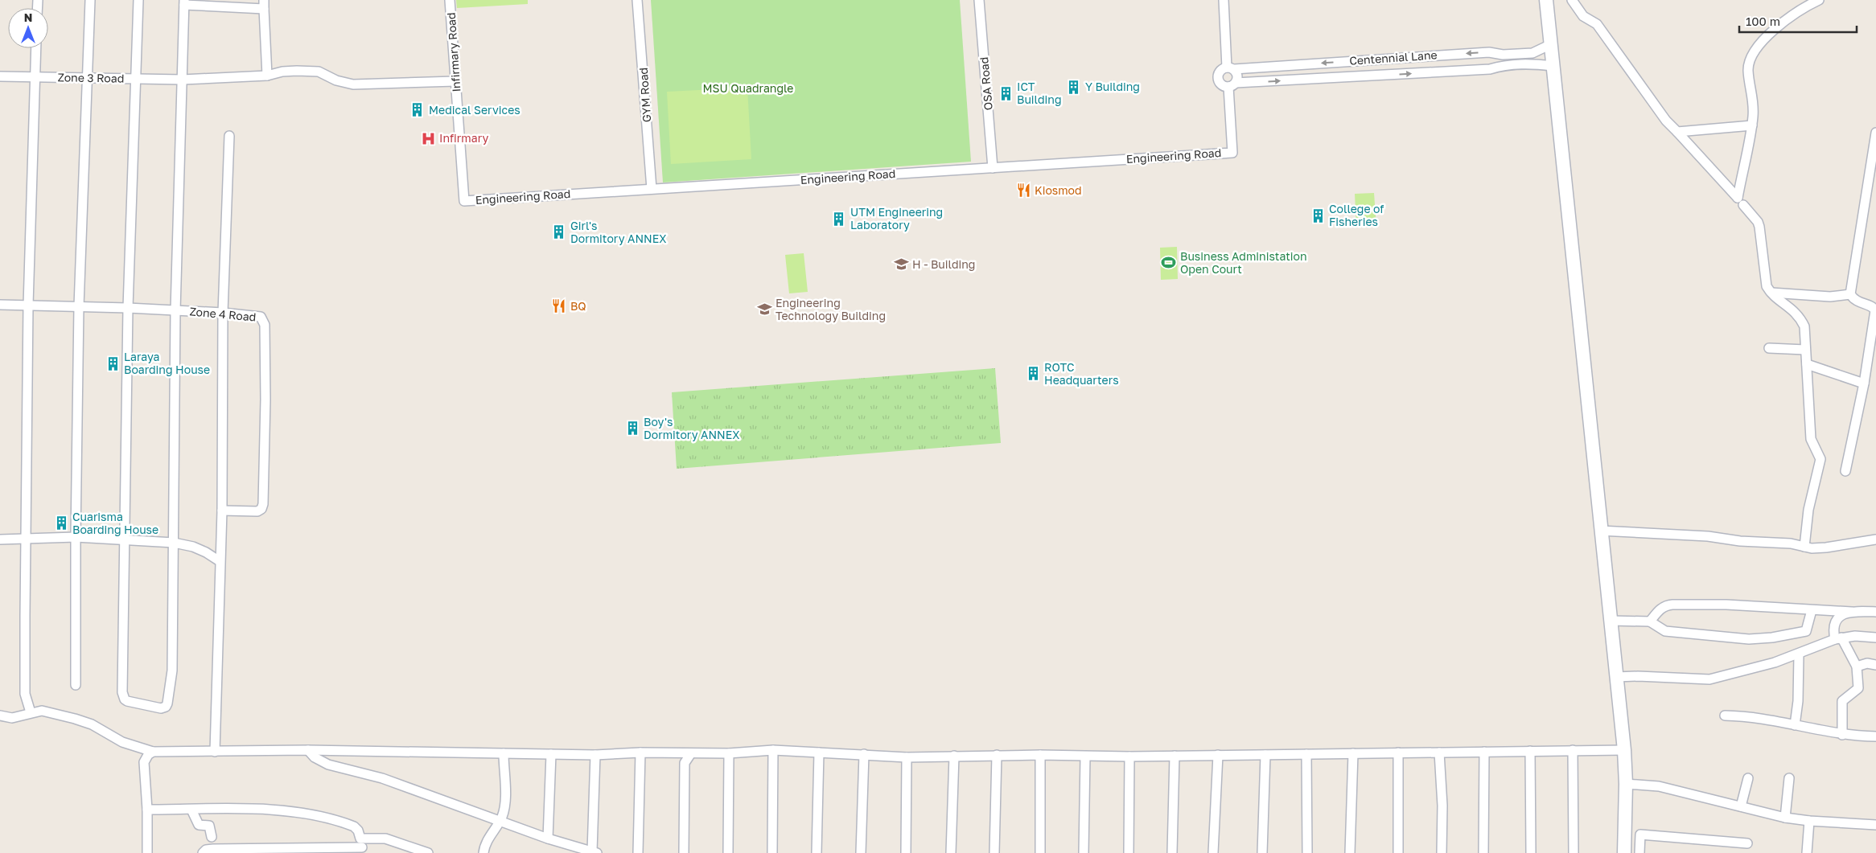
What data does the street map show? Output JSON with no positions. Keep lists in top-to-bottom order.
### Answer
{
  "streets": {
    "street": [
      "Infirmary Road",
      "Centennial Lane",
      "Zone 3 Road",
      "OSA Road",
      "GYM Road",
      "Engineering Road",
      "Zone 4 Road"
    ]
  },
  "crossings": [
    ["Infirmary Road", "Zone 3 Road"],
    ["Infirmary Road", "Engineering Road"],
    ["Centennial Lane", "Engineering Road"],
    ["OSA Road", "Engineering Road"],
    ["GYM Road", "Engineering Road"]
  ],
  "parks": ["MSU Quadrangle"],
  "places": {
    "building": [
      "Y Building",
      "ICT Building",
      "Medical Services",
      "College of Fisheries",
      "UTM Engineering Laboratory",
      "Girl's Dormitory ANNEX",
      "Laraya Boarding House",
      "ROTC Headquarters",
      "Boy's Dormitory ANNEX",
      "Cuarisma Boarding House"
    ],
    "hospital": ["Infirmary"],
    "restaurant": ["Kiosmod", "BQ"],
    "sports": ["Business Administation Open Court"],
    "school or university": ["H - Building", "Engineering Technology Building"]
  },
  "scale_bar": "100 m",
  "north": "top"
}
